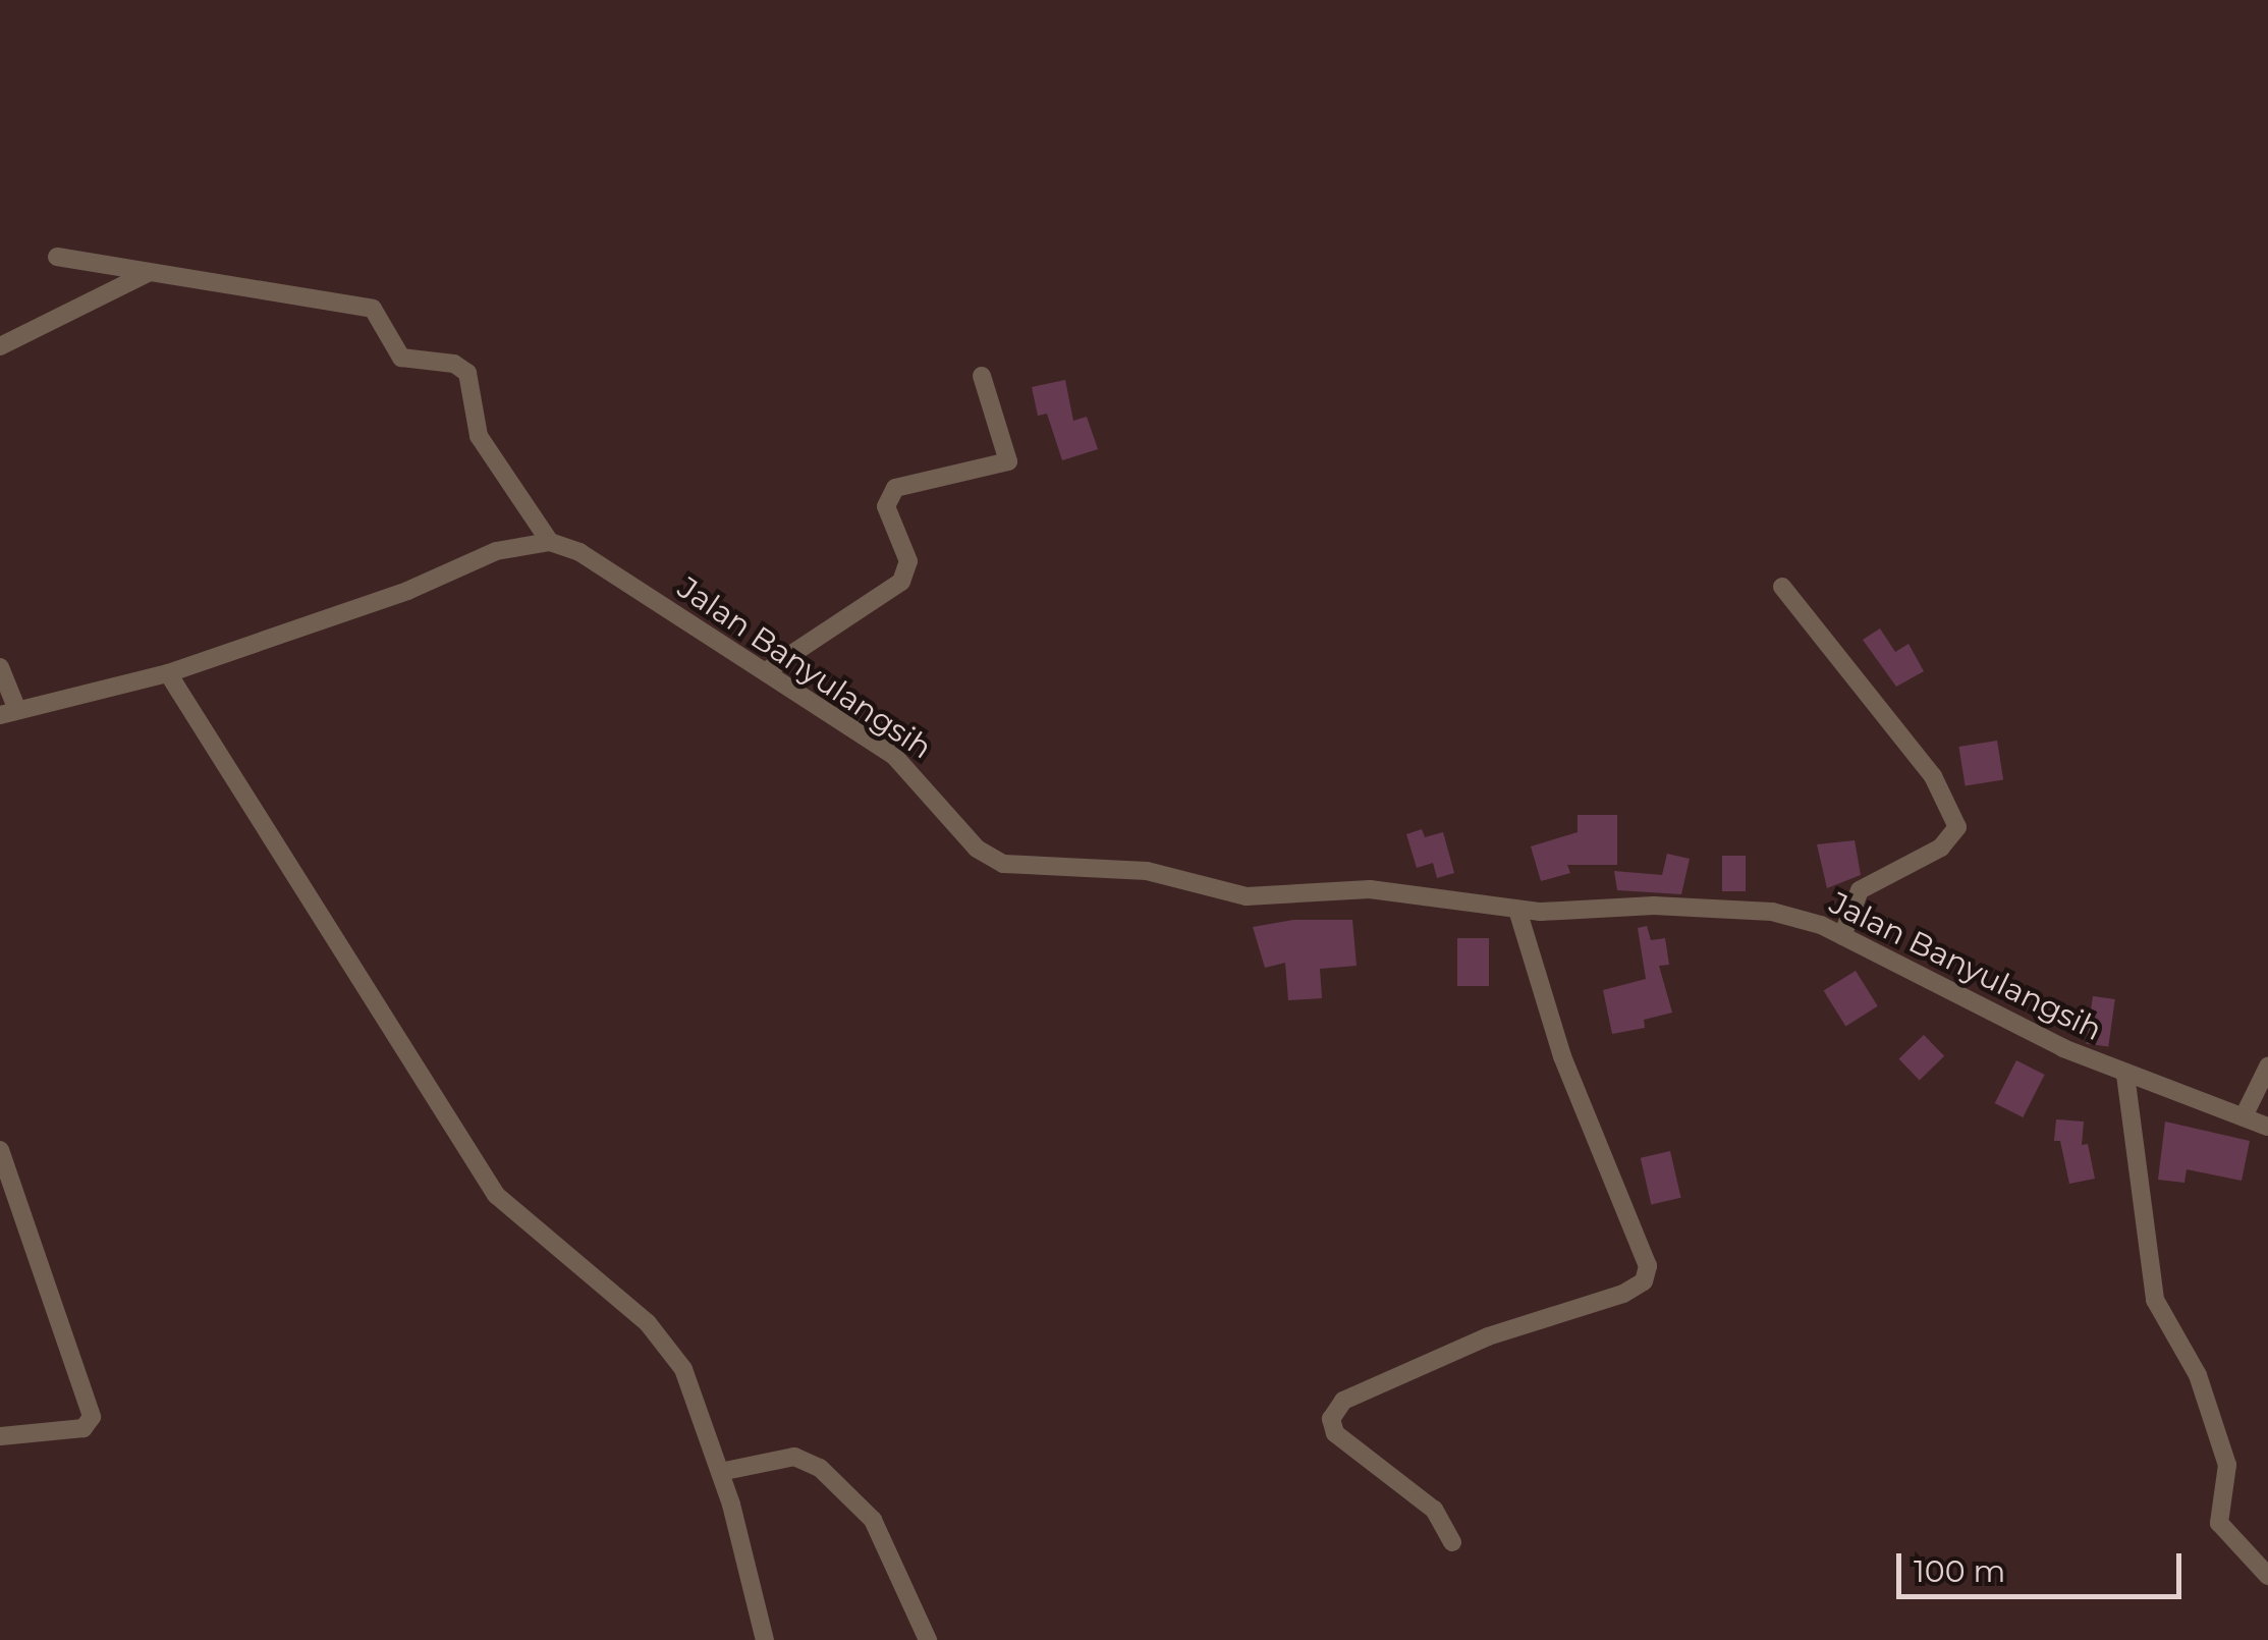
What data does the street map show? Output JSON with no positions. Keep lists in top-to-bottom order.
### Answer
{
  "streets": {
    "street": ["Jalan Banyulangsih"]
  },
  "scale_bar": "100 m"
}
